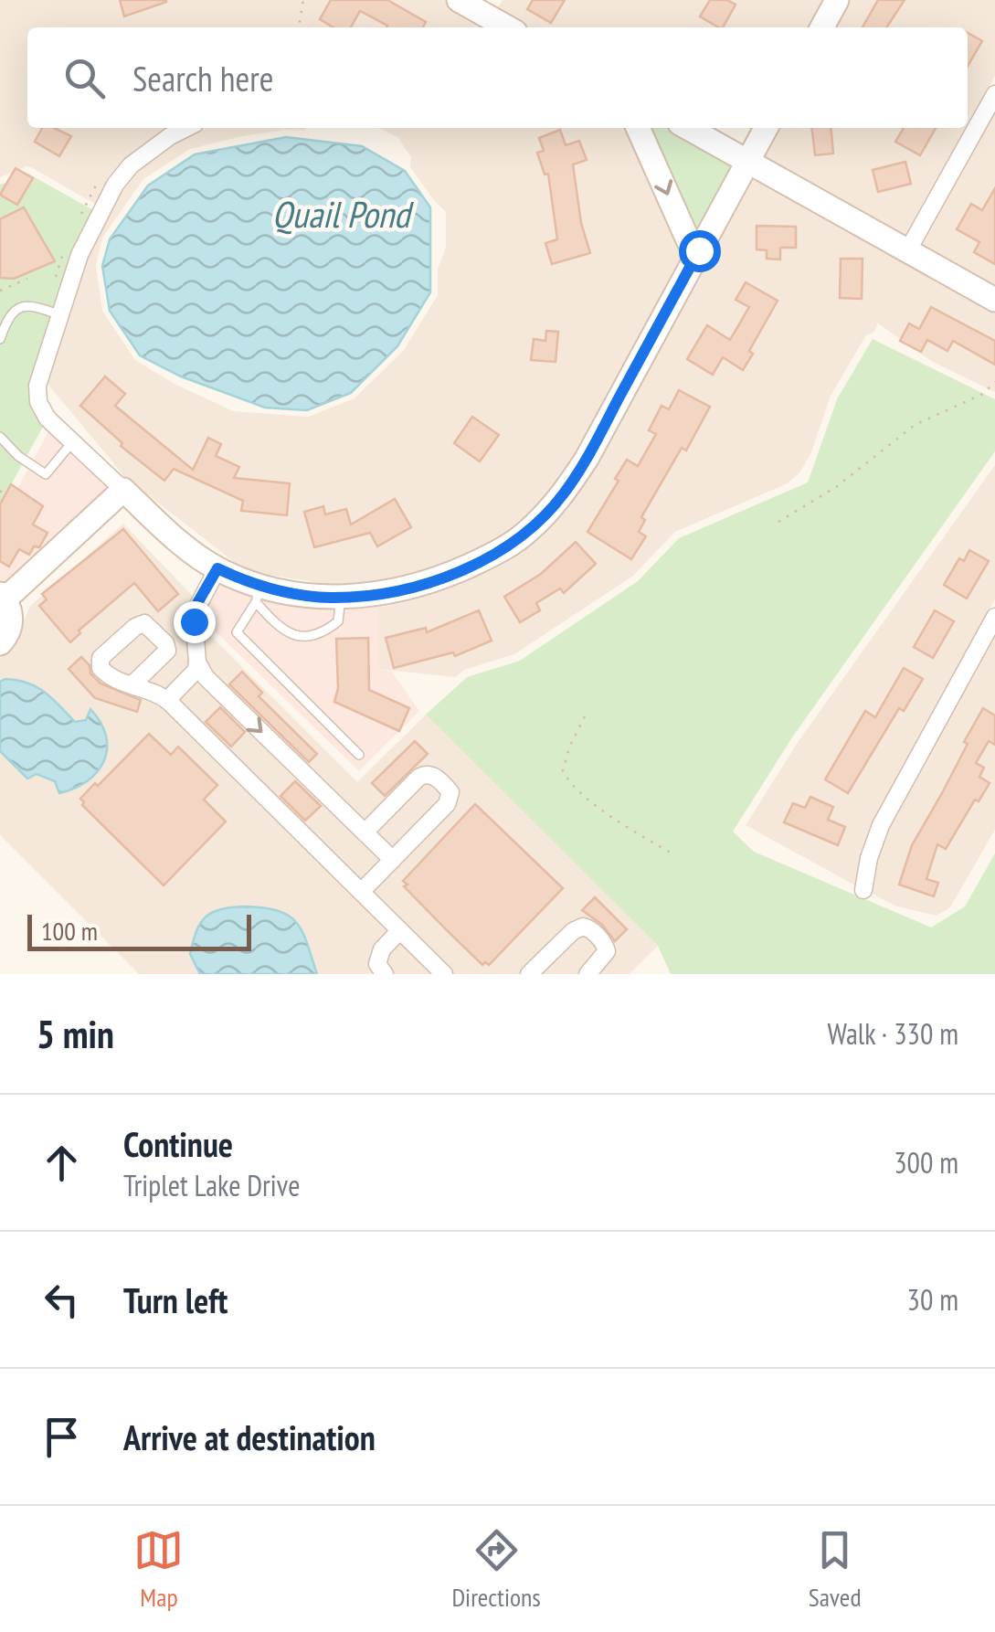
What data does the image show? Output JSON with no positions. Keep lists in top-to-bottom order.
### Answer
{
  "water": ["Quail Pond"],
  "scale_bar": "100 m",
  "page": {
    "search": "Search here",
    "scale": "100 m",
    "heading": ["5 min", "Walk · 330 m"],
    "list": [
      ["Continue", "Triplet Lake Drive", "300 m"],
      ["Turn left", "30 m"],
      "Arrive at destination"
    ],
    "nav": ["Map", "Directions", "Saved"]
  }
}
